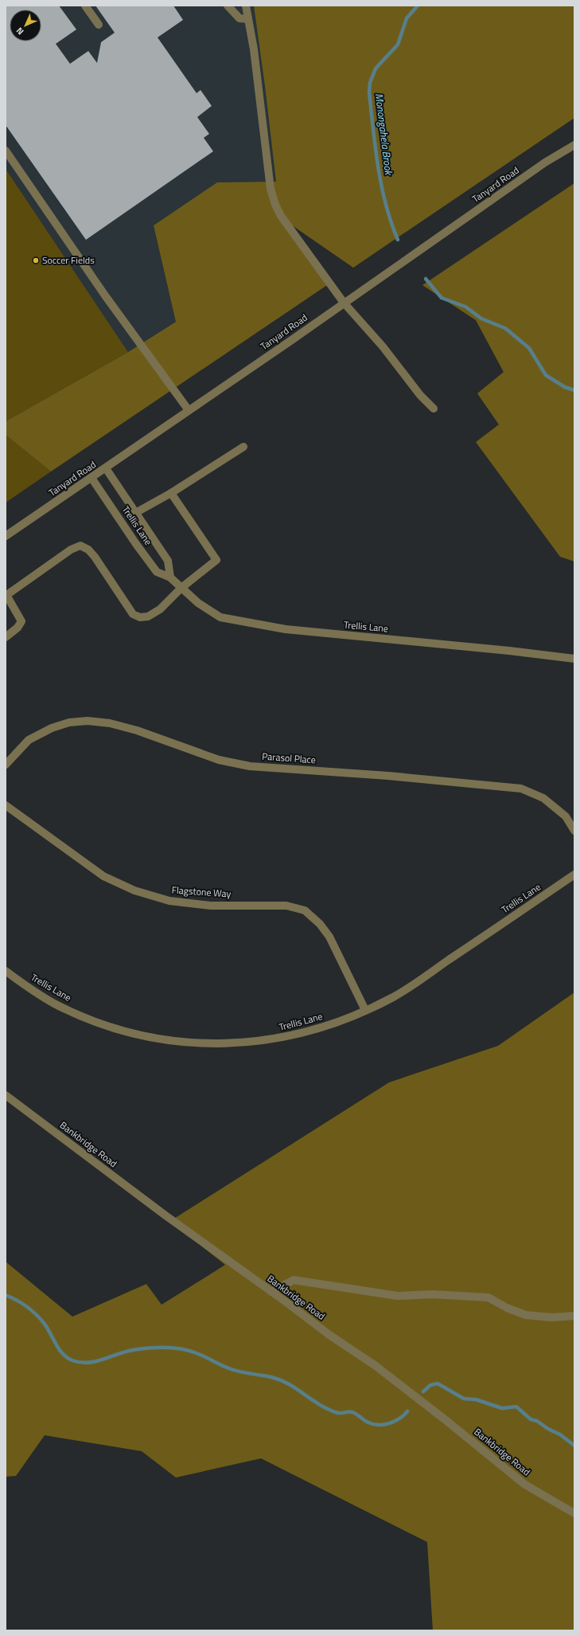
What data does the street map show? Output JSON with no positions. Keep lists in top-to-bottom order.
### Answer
{
  "streets": {
    "street": [
      "Tanyard Road",
      "Trellis Lane",
      "Parasol Place",
      "Flagstone Way",
      "Bankbridge Road"
    ]
  },
  "crossings": [
    ["Tanyard Road", "Trellis Lane"],
    ["Trellis Lane", "Flagstone Way"]
  ],
  "water": ["Monongahela Brook"],
  "places": ["Soccer Fields"],
  "north": "bottom left"
}
